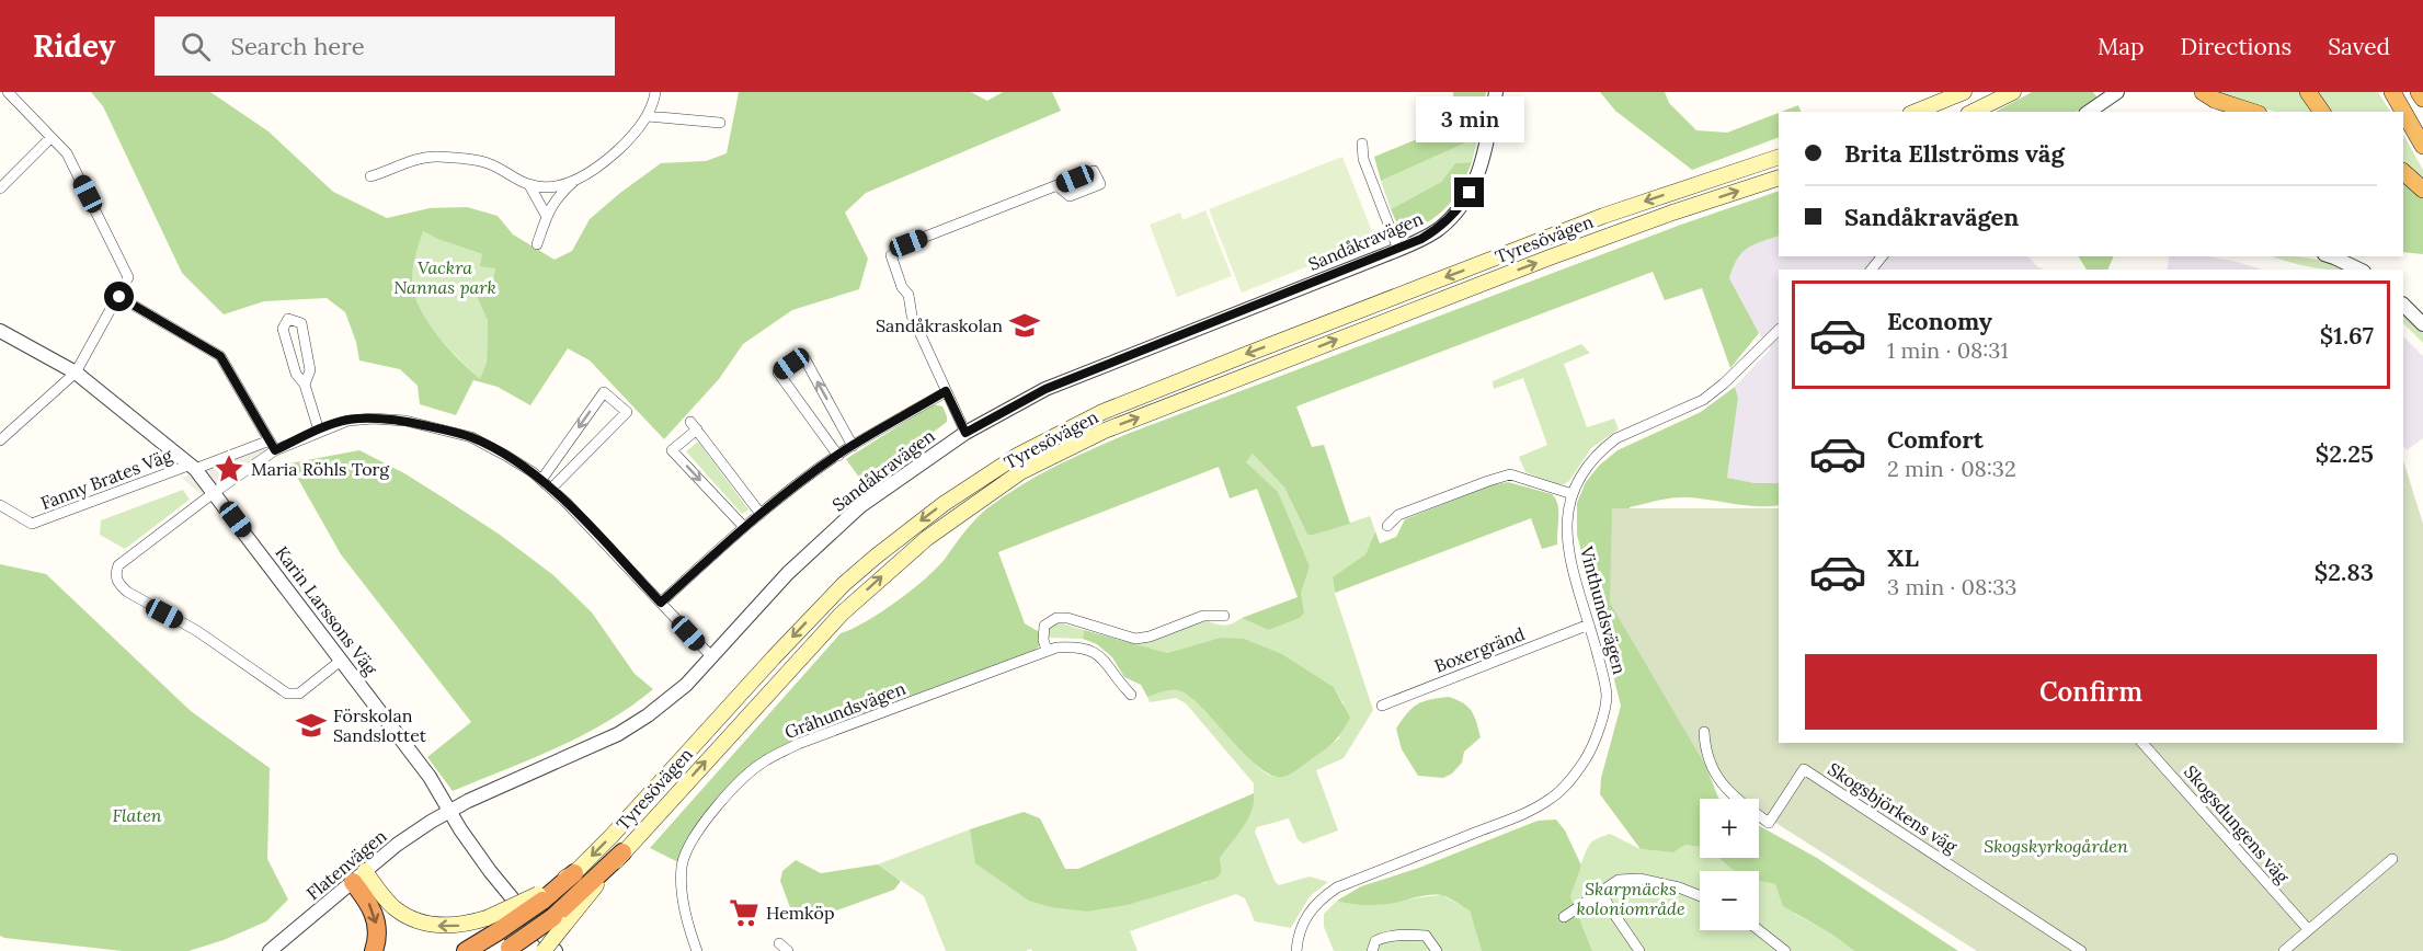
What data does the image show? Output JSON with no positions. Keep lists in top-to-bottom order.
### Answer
{
  "streets": {
    "highway": ["Tyresövägen"],
    "street": [
      "Sandåkravägen",
      "Fanny Brates Väg",
      "Karin Larssons Väg",
      "Vinthundsvägen",
      "Boxergränd",
      "Gråhundsvägen",
      "Skogsbjörkens väg",
      "Skogsdungens väg",
      "Flatenvägen"
    ]
  },
  "crossings": [
    ["Sandåkravägen", "Karin Larssons Väg"],
    ["Sandåkravägen", "Flatenvägen"],
    ["Fanny Brates Väg", "Karin Larssons Väg"],
    ["Karin Larssons Väg", "Flatenvägen"],
    ["Vinthundsvägen", "Boxergränd"]
  ],
  "parks": [
    "Vackra Nannas park",
    "Flaten",
    "Skogskyrkogården",
    "Skarpnäcks koloniområde"
  ],
  "places": {
    "school or university": ["Sandåkraskolan", "Förskolan Sandslottet"],
    "place": ["Maria Röhls Torg"],
    "supermarket": ["Hemköp"]
  },
  "page": {
    "header": "Ridey",
    "search": "Search here",
    "nav": ["Map", "Directions", "Saved"],
    "bubble": "3 min",
    "banner": ["Brita Ellströms väg", "Sandåkravägen"],
    "list": [
      {
        "name": "Economy",
        "note": "1 min · 08:31",
        "value": "$1.67"
      },
      {
        "name": "Comfort",
        "note": "2 min · 08:32",
        "value": "$2.25"
      },
      {
        "name": "XL",
        "note": "3 min · 08:33",
        "value": "$2.83"
      }
    ],
    "buttons": "Confirm",
    "map_buttons": ["+", "−"]
  }
}
